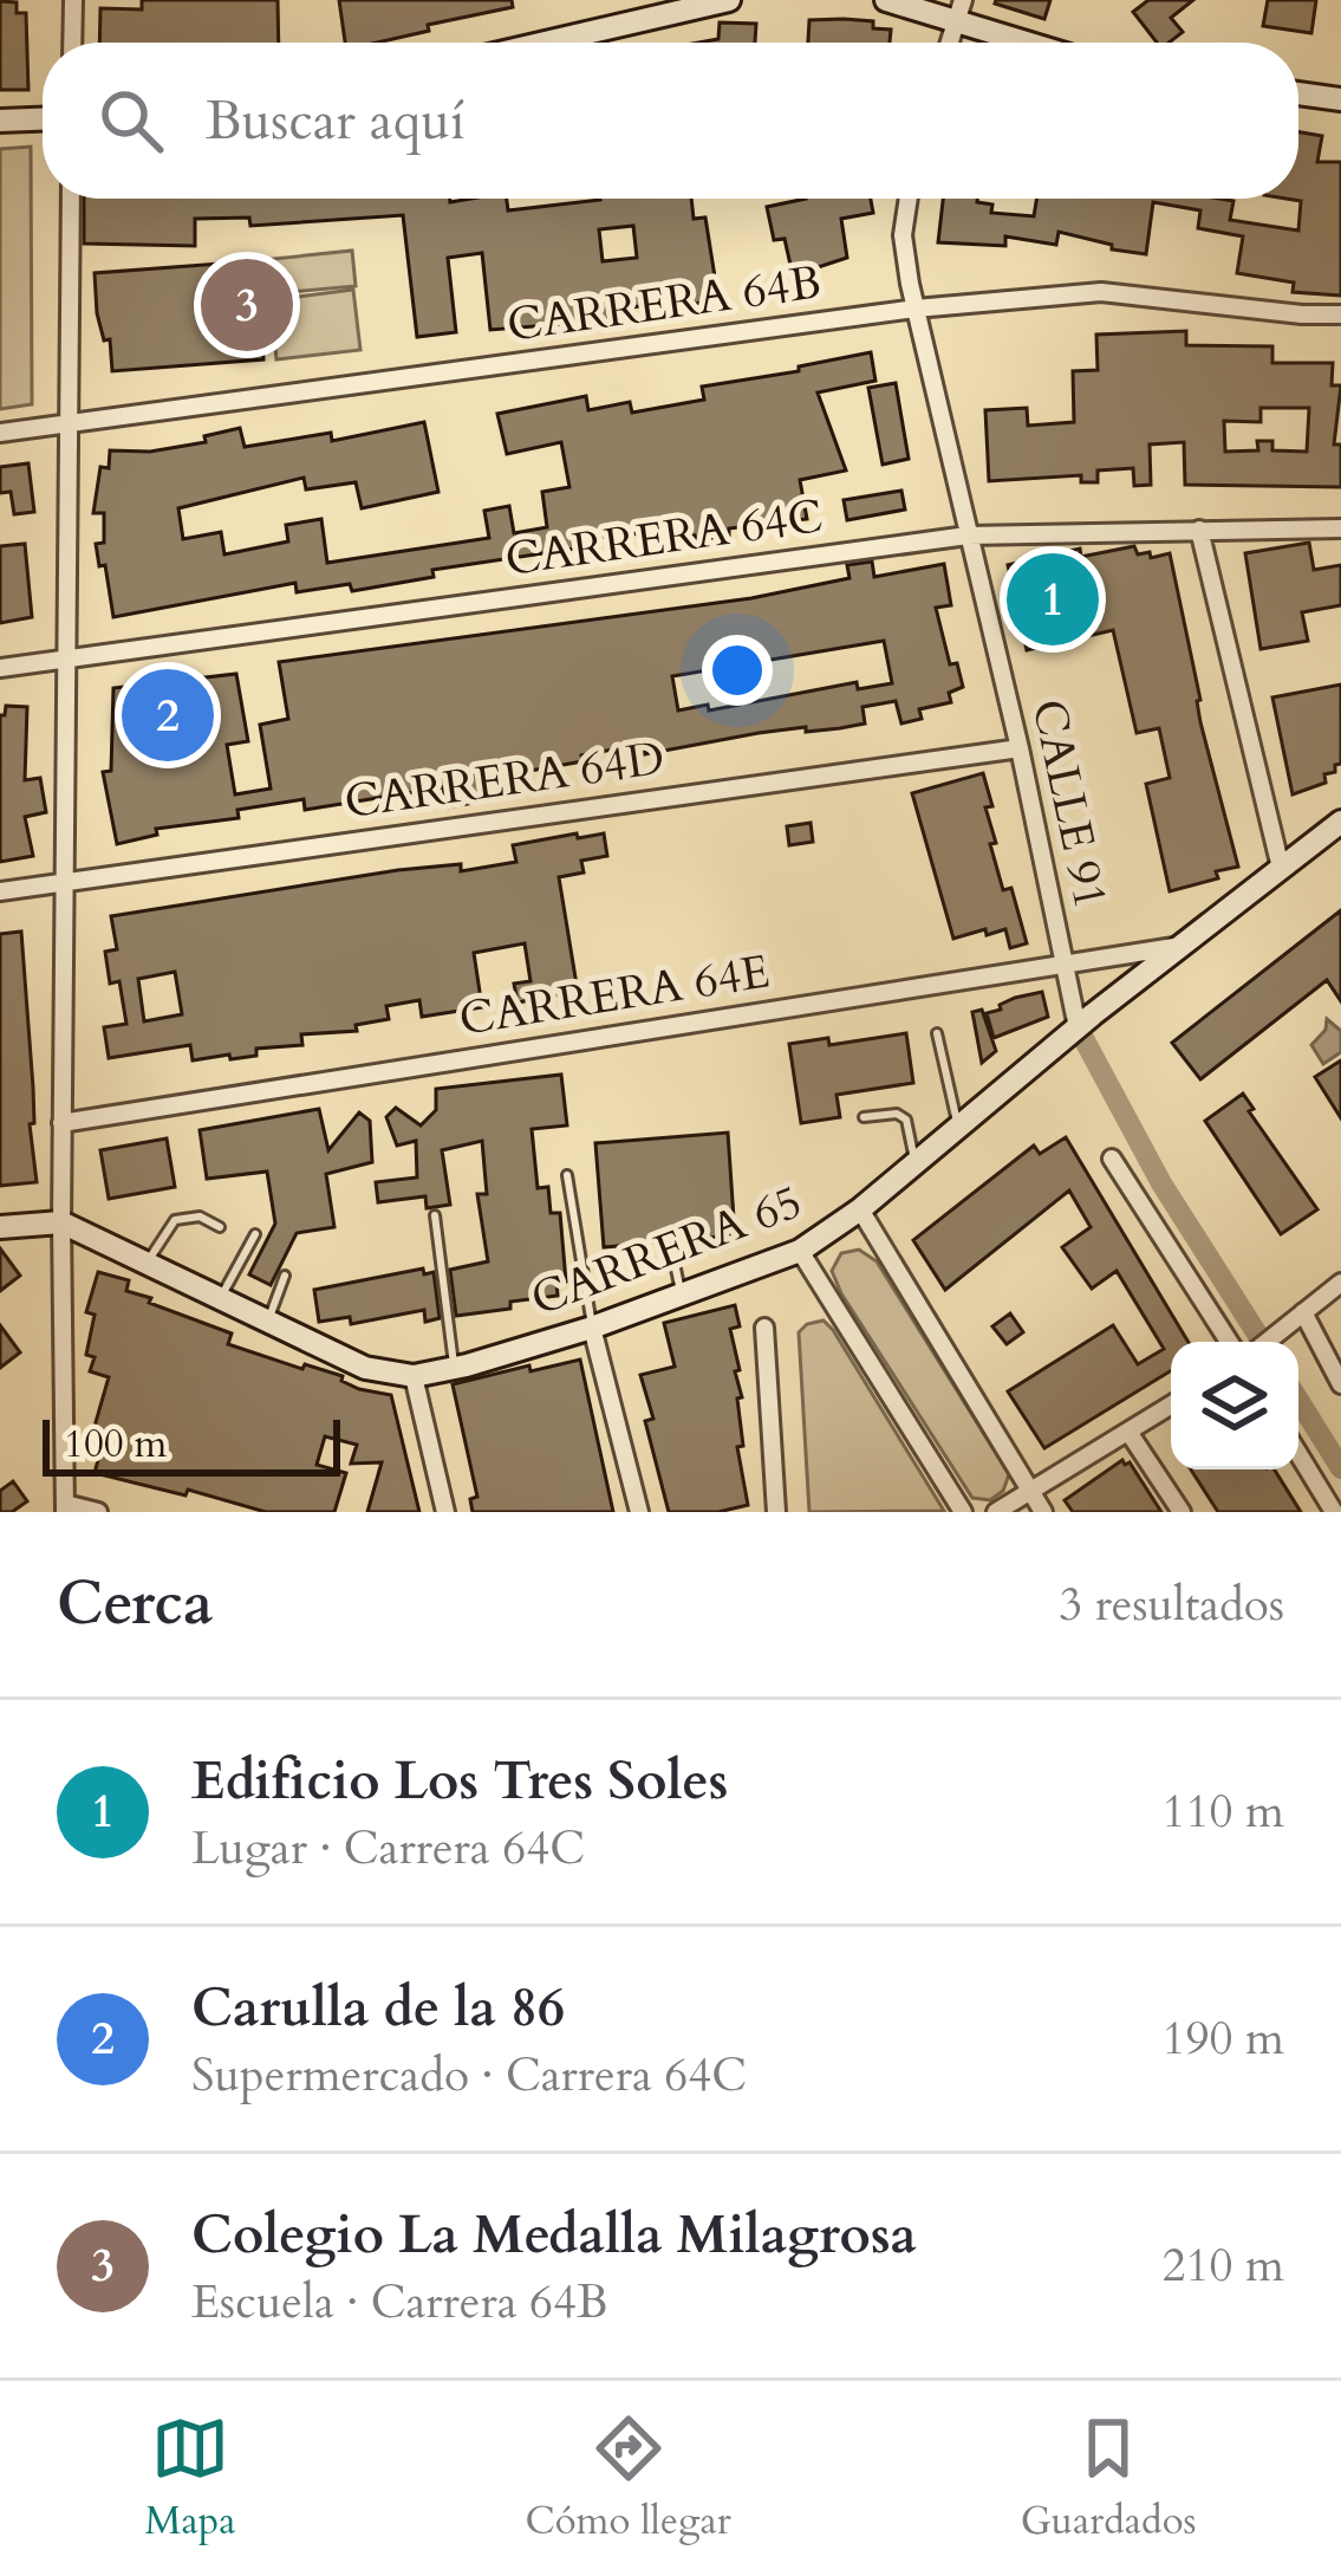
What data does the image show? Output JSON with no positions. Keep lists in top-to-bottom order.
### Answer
{
  "streets": {
    "street": [
      "CARRERA 64B",
      "CARRERA 64C",
      "CARRERA 64D",
      "CALLE 91",
      "CARRERA 64E",
      "CARRERA 65"
    ]
  },
  "crossings": [
    ["CARRERA 64B", "CALLE 91"],
    ["CARRERA 64C", "CALLE 91"],
    ["CARRERA 64D", "CALLE 91"],
    ["CALLE 91", "CARRERA 64E"],
    ["CALLE 91", "CARRERA 65"],
    ["CARRERA 64E", "CARRERA 65"]
  ],
  "scale_bar": "100 m",
  "page": {
    "search": "Buscar aquí",
    "pins": ["3", "1", "2"],
    "scale": "100 m",
    "heading": ["Cerca", "3 resultados"],
    "list": [
      {
        "mark": "1",
        "name": "Edificio Los Tres Soles",
        "note": "Lugar · Carrera 64C",
        "value": "110 m"
      },
      {
        "mark": "2",
        "name": "Carulla de la 86",
        "note": "Supermercado · Carrera 64C",
        "value": "190 m"
      },
      {
        "mark": "3",
        "name": "Colegio La Medalla Milagrosa",
        "note": "Escuela · Carrera 64B",
        "value": "210 m"
      }
    ],
    "nav": ["Mapa", "Cómo llegar", "Guardados"]
  }
}
